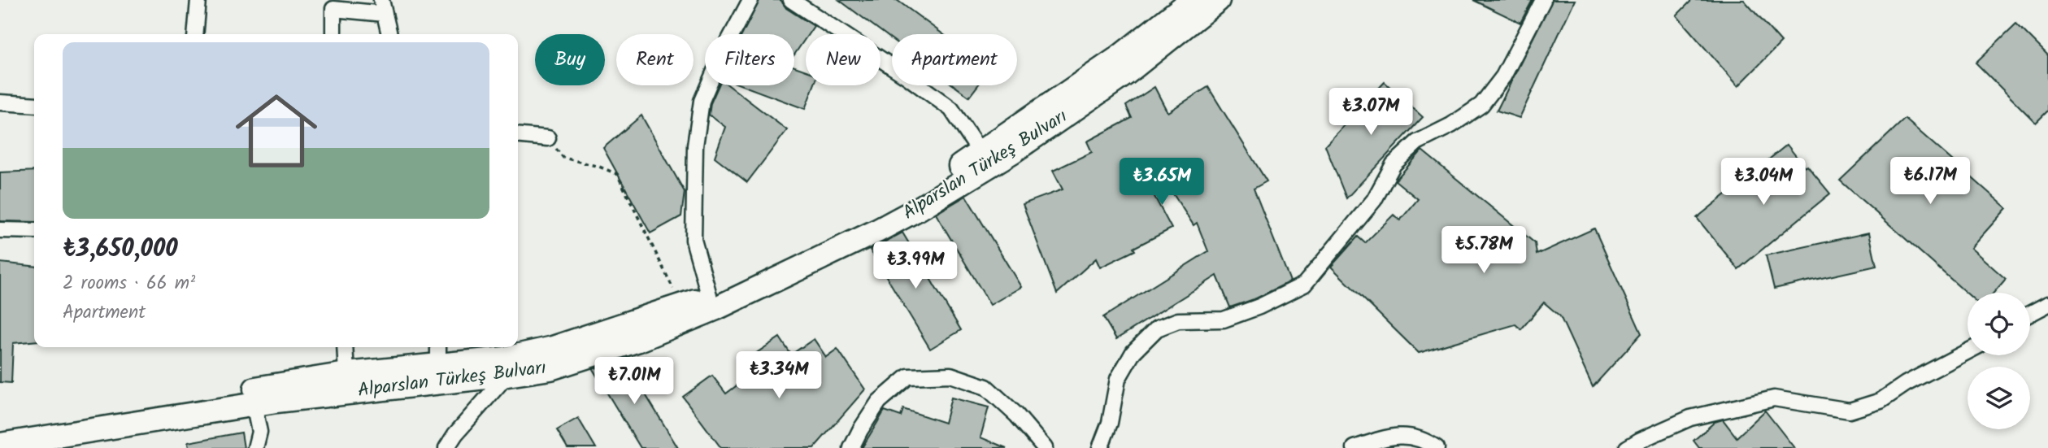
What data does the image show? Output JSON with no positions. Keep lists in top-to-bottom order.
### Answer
{
  "streets": {
    "main road": ["Alparslan Türkeş Bulvarı"]
  },
  "page": {
    "chip": [
      "Buy",
      "Rent",
      "Filters",
      "New",
      "Apartment"
    ],
    "list": [
      {
        "name": "₺3,650,000",
        "note": "2 rooms · 66 m² · Apartment"
      }
    ],
    "price": [
      "₺3.07M",
      "₺6.17M",
      "₺3.65M",
      "₺3.04M",
      "₺5.78M",
      "₺3.99M",
      "₺3.34M",
      "₺7.01M"
    ]
  }
}
